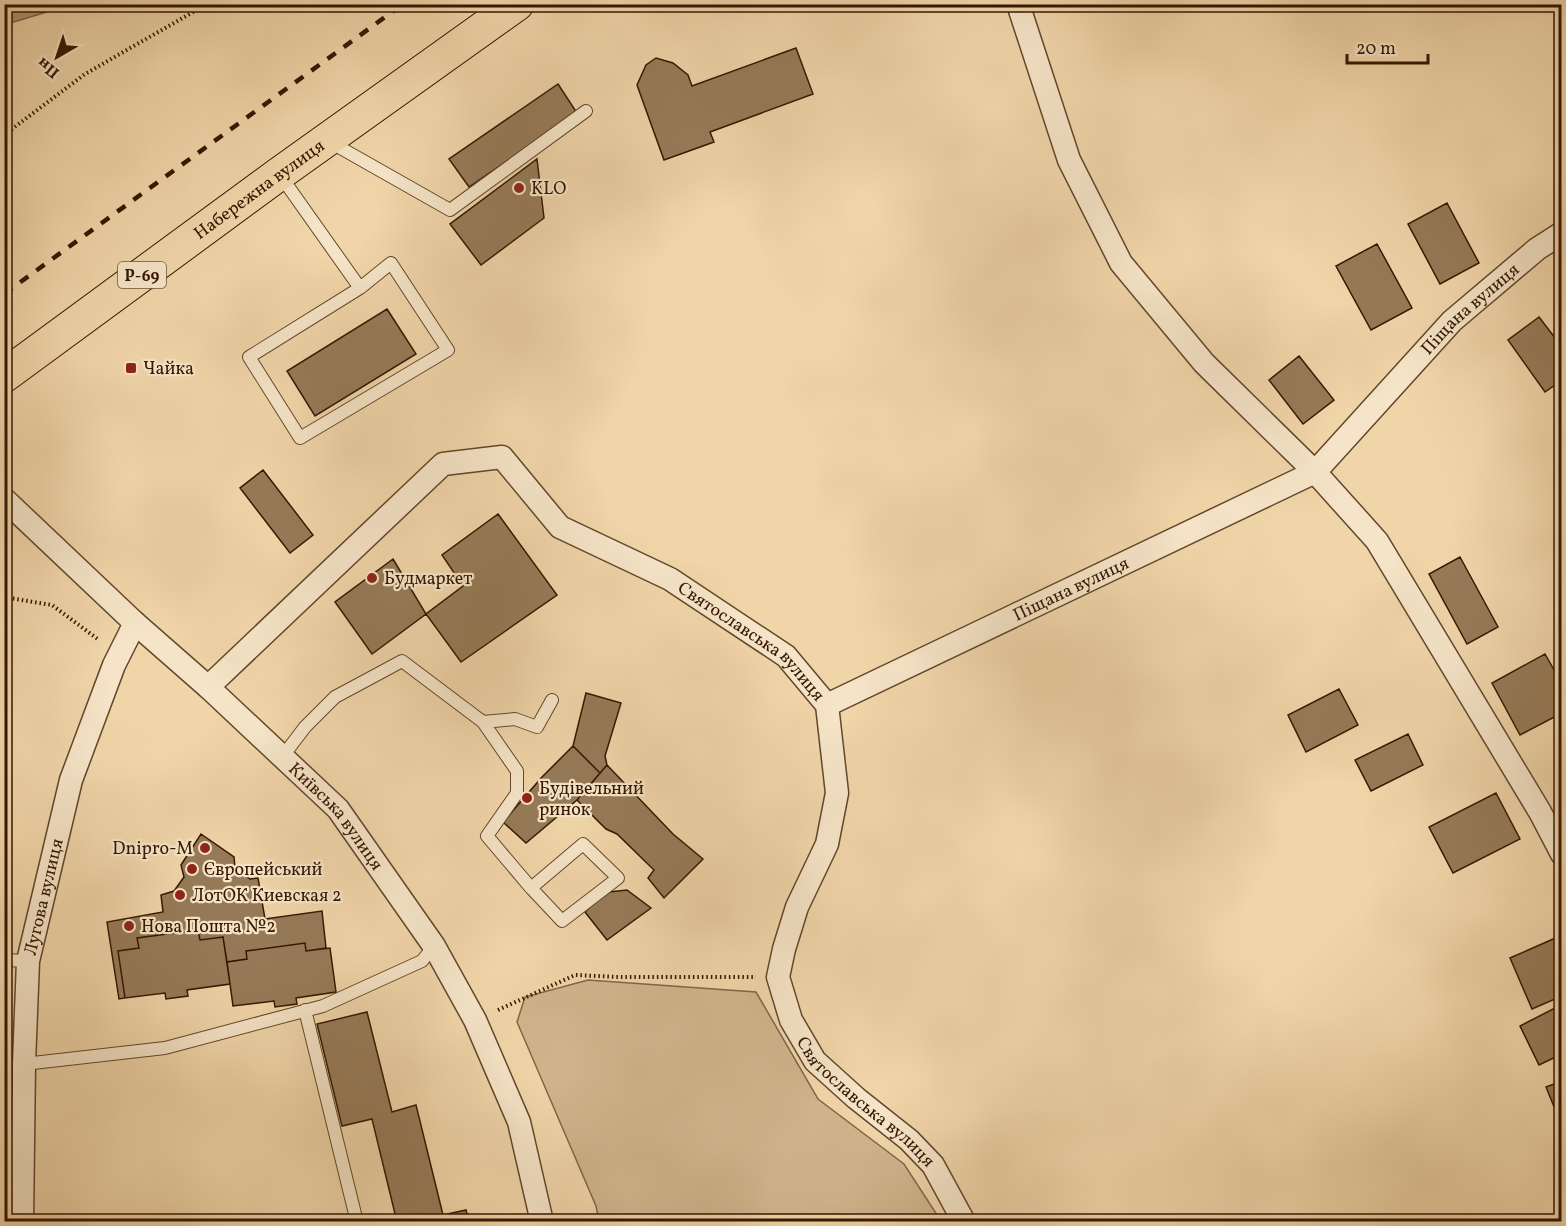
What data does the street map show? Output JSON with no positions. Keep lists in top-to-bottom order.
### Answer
{
  "streets": {
    "main road": ["Набережна вулиця", "Р-69"],
    "street": [
      "Піщана вулиця",
      "Святославська вулиця",
      "Київська вулиця",
      "Лугова вулиця"
    ]
  },
  "crossings": [
    ["Піщана вулиця", "Святославська вулиця"],
    ["Святославська вулиця", "Київська вулиця"],
    ["Київська вулиця", "Лугова вулиця"]
  ],
  "places": {
    "other": [
      "KLO",
      "Будмаркет",
      "Будівельний ринок",
      "Dnipro-M",
      "Європейський",
      "ЛотОК Киевская 2",
      "Нова Пошта №2"
    ],
    "transit": ["Чайка"]
  },
  "scale_bar": "20 m",
  "north": "bottom left"
}
